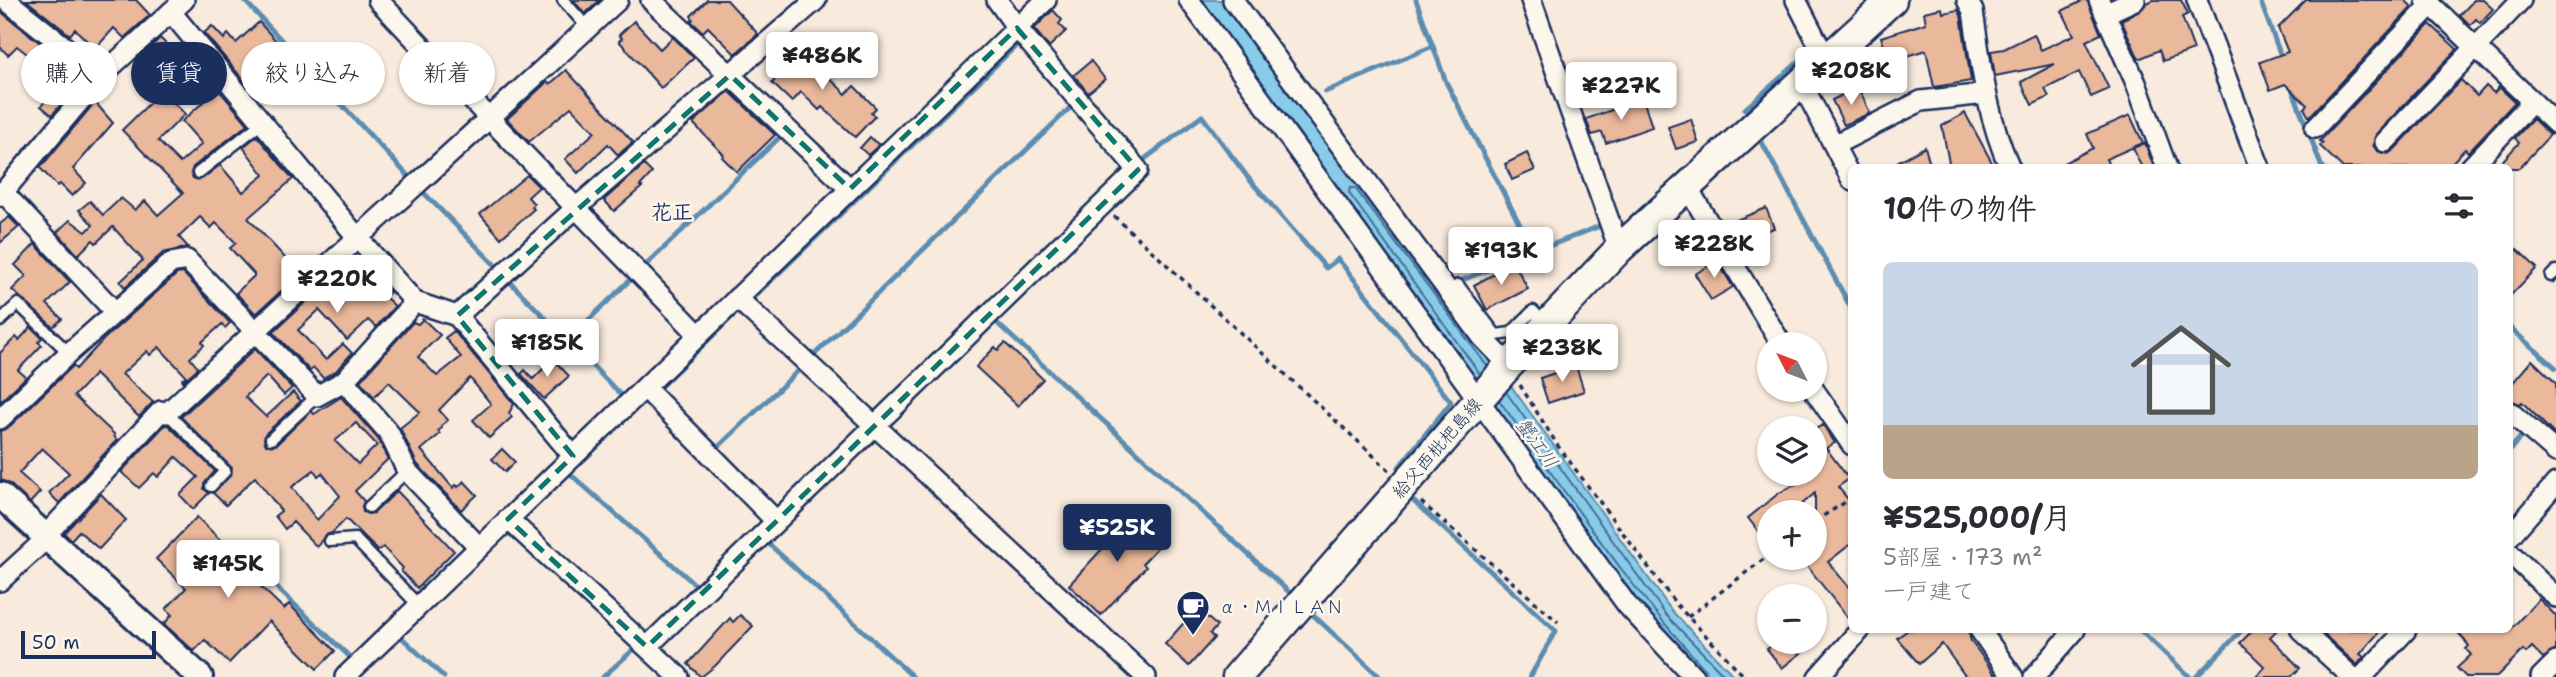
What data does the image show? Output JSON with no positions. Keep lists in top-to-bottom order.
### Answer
{
  "streets": {
    "main road": ["給父西枇杷島線"]
  },
  "districts": ["花正"],
  "water": ["蟹江川"],
  "places": {
    "cafe": ["α・ＭＩＬＡＮ"]
  },
  "scale_bar": "50 m",
  "north": "top left",
  "page": {
    "price": [
      "¥486K",
      "¥208K",
      "¥227K",
      "¥228K",
      "¥193K",
      "¥220K",
      "¥185K",
      "¥238K",
      "¥525K",
      "¥145K"
    ],
    "chip": [
      "購入",
      "賃貸",
      "絞り込み",
      "新着"
    ],
    "heading": "10件の物件",
    "list": [
      {
        "name": "¥525,000/月",
        "note": "5部屋 · 173 m² · 一戸建て"
      }
    ],
    "map_buttons": ["+", "−"],
    "scale": "50 m"
  }
}
